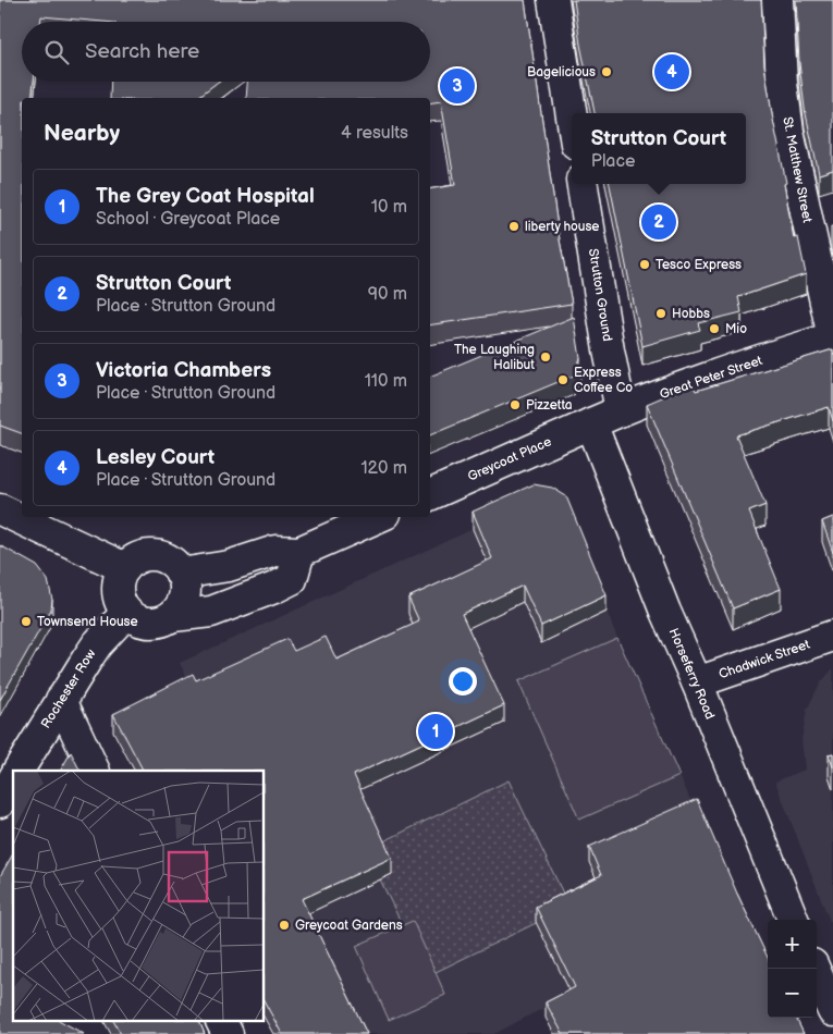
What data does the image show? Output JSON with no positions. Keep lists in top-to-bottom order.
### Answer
{
  "streets": {
    "main road": [
      "St. Matthew Street",
      "Strutton Ground",
      "Great Peter Street",
      "Greycoat Place",
      "Chadwick Street",
      "Horseferry Road",
      "Rochester Row"
    ]
  },
  "crossings": [
    ["St. Matthew Street", "Great Peter Street"],
    ["Strutton Ground", "Great Peter Street"],
    ["Great Peter Street", "Greycoat Place"],
    ["Great Peter Street", "Horseferry Road"],
    ["Greycoat Place", "Horseferry Road"],
    ["Chadwick Street", "Horseferry Road"]
  ],
  "places": [
    "Bagelicious",
    "liberty house",
    "Tesco Express",
    "Hobbs",
    "Mio",
    "The Laughing Halibut",
    "Express Coffee Co",
    "Pizzetta",
    "Townsend House",
    "Greycoat Gardens"
  ],
  "page": {
    "search": "Search here",
    "pins": [
      "4",
      "3",
      "2",
      "1"
    ],
    "heading": ["Nearby", "4 results"],
    "popup": ["Strutton Court", "Place"],
    "list": [
      {
        "mark": "1",
        "name": "The Grey Coat Hospital",
        "note": "School · Greycoat Place",
        "value": "10 m"
      },
      {
        "mark": "2",
        "name": "Strutton Court",
        "note": "Place · Strutton Ground",
        "value": "90 m"
      },
      {
        "mark": "3",
        "name": "Victoria Chambers",
        "note": "Place · Strutton Ground",
        "value": "110 m"
      },
      {
        "mark": "4",
        "name": "Lesley Court",
        "note": "Place · Strutton Ground",
        "value": "120 m"
      }
    ],
    "map_buttons": ["+", "−"]
  }
}
